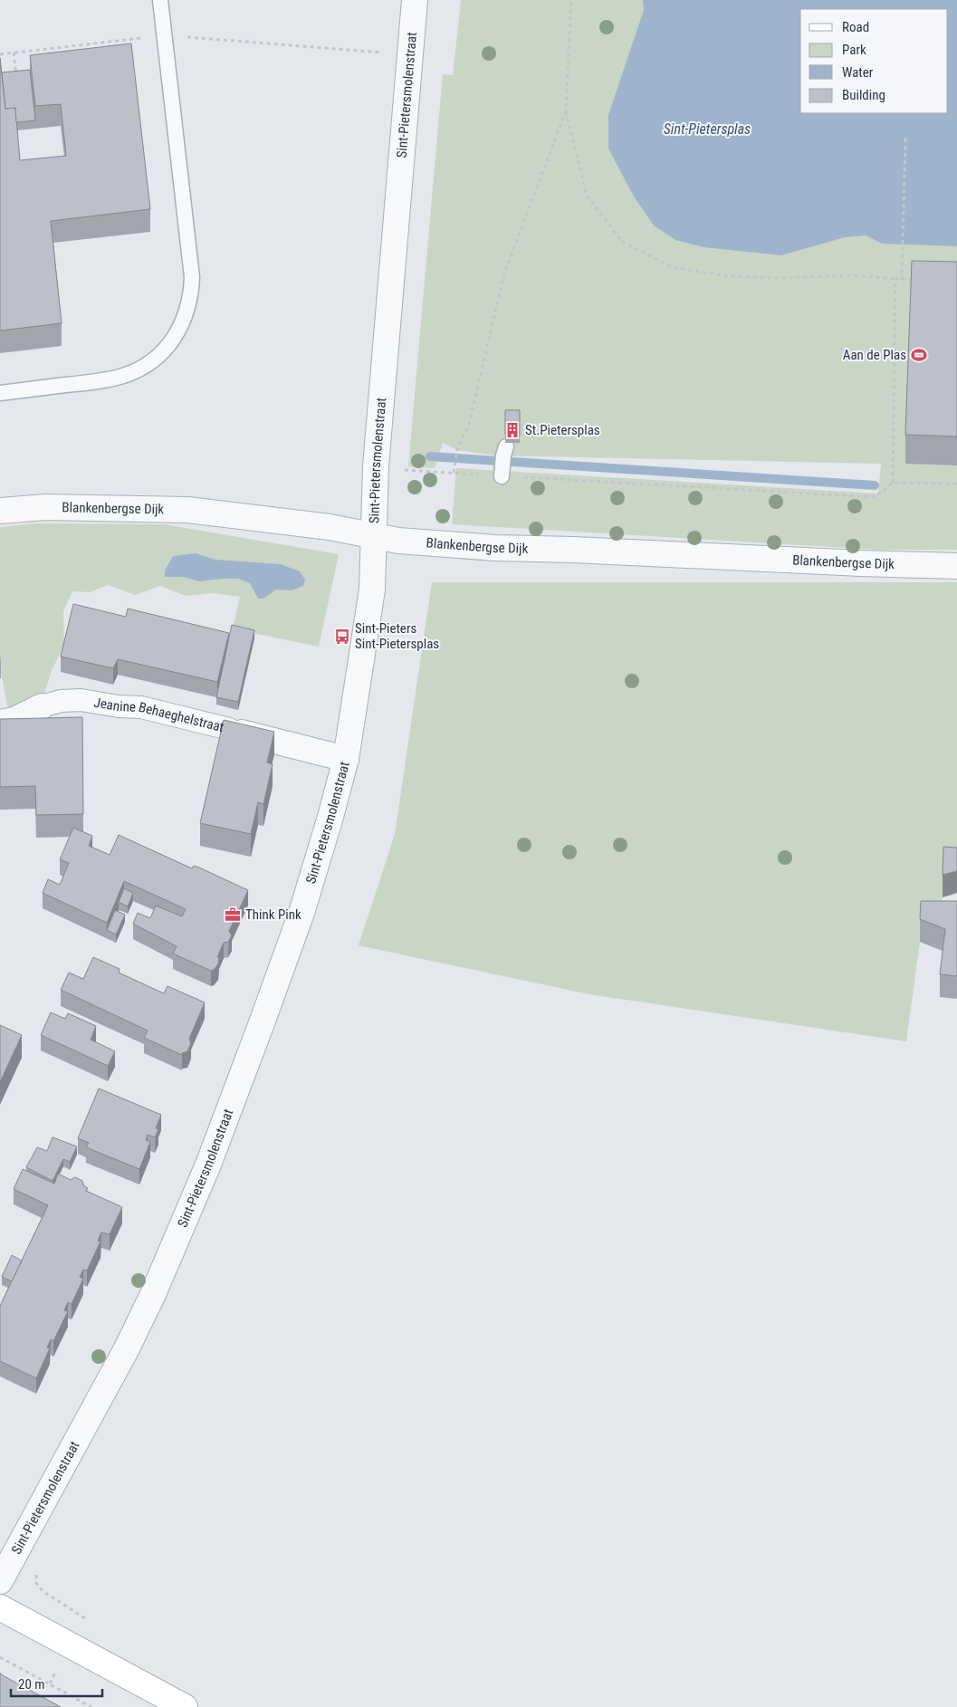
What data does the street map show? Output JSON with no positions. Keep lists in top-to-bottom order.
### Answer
{
  "streets": {
    "street": ["Sint-Pietersmolenstraat", "Blankenbergse Dijk", "Jeanine Behaeghelstraat"]
  },
  "crossings": [
    ["Sint-Pietersmolenstraat", "Blankenbergse Dijk"],
    ["Sint-Pietersmolenstraat", "Jeanine Behaeghelstraat"]
  ],
  "water": ["Sint-Pietersplas"],
  "places": {
    "sports": ["Aan de Plas"],
    "building": ["St.Pietersplas"],
    "bus stop": ["Sint-Pieters Sint-Pietersplas"],
    "office": ["Think Pink"]
  },
  "legend": [
    "Road",
    "Park",
    "Water",
    "Building"
  ],
  "scale_bar": "20 m"
}
